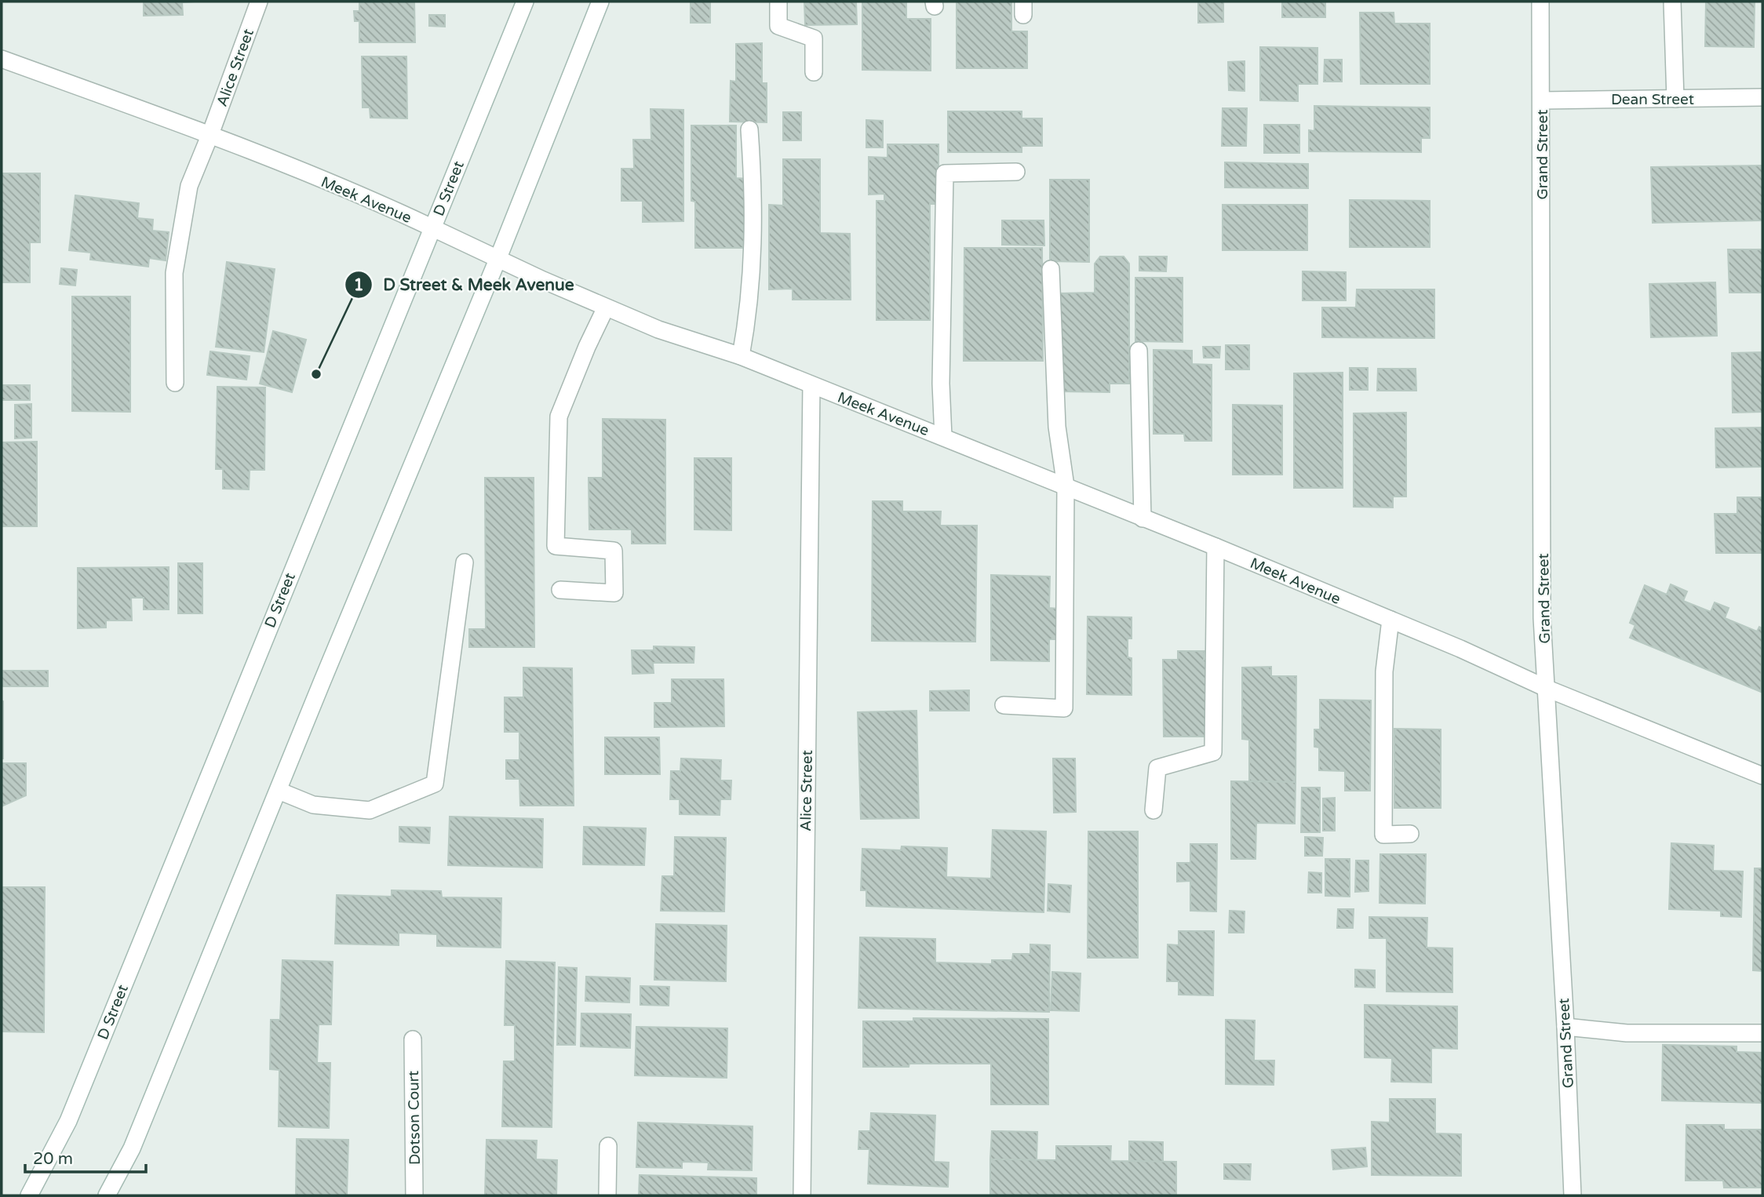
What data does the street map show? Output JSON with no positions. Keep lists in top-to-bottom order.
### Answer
{
  "streets": {
    "street": [
      "Alice Street",
      "Dean Street",
      "Grand Street",
      "D Street",
      "Meek Avenue",
      "Dotson Court"
    ]
  },
  "crossings": [
    ["Alice Street", "Meek Avenue"],
    ["Dean Street", "Grand Street"],
    ["Grand Street", "Meek Avenue"],
    ["D Street", "Meek Avenue"]
  ],
  "places": ["D Street & Meek Avenue"],
  "scale_bar": "20 m"
}
